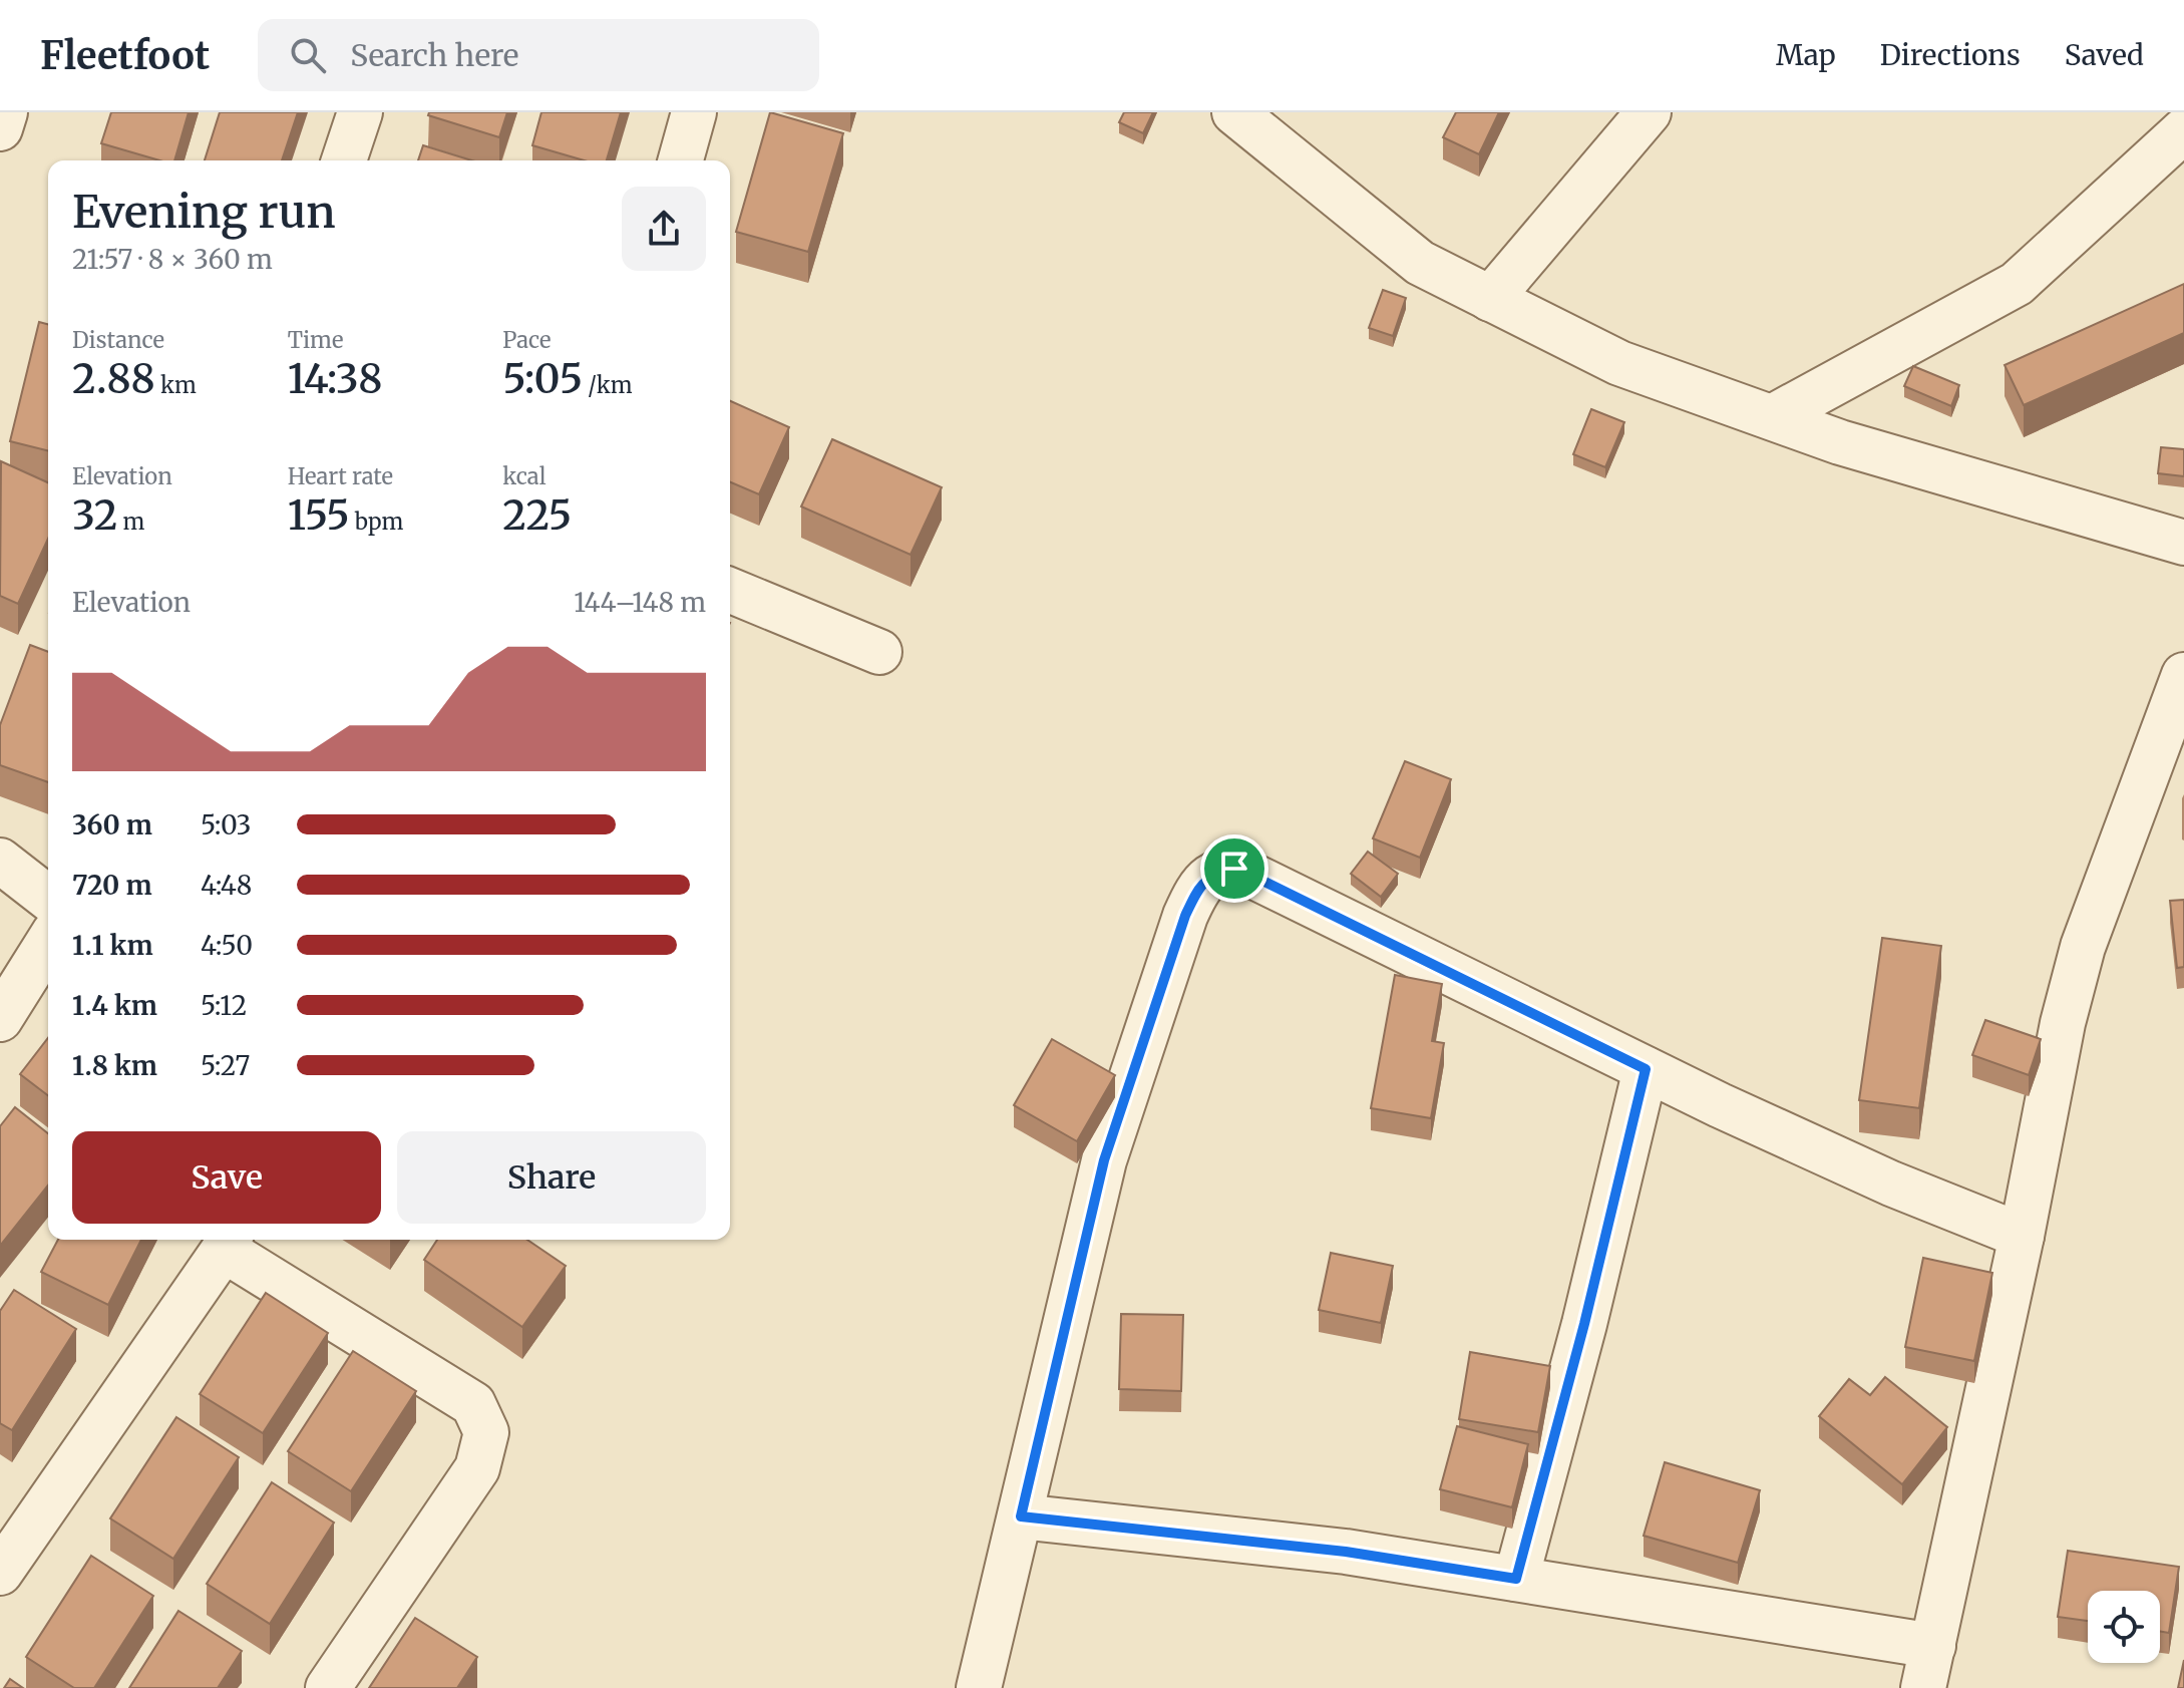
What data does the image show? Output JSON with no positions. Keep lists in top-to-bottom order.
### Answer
{
  "page": {
    "header": "Fleetfoot",
    "search": "Search here",
    "nav": ["Map", "Directions", "Saved"],
    "heading": ["Evening run", "21:57 · 8 × 360 m"],
    "stats": [
      ["Distance", "2.88 km"],
      ["Time", "14:38"],
      ["Pace", "5:05 /km"],
      ["Elevation", "32 m"],
      ["Heart rate", "155 bpm"],
      ["kcal", "225"]
    ],
    "chart": ["Elevation", "144–148 m"],
    "list": [
      {
        "name": "360 m",
        "note": "5:03"
      },
      {
        "name": "720 m",
        "note": "4:48"
      },
      {
        "name": "1.1 km",
        "note": "4:50"
      },
      {
        "name": "1.4 km",
        "note": "5:12"
      },
      {
        "name": "1.8 km",
        "note": "5:27"
      }
    ],
    "buttons": ["Save", "Share"]
  }
}
